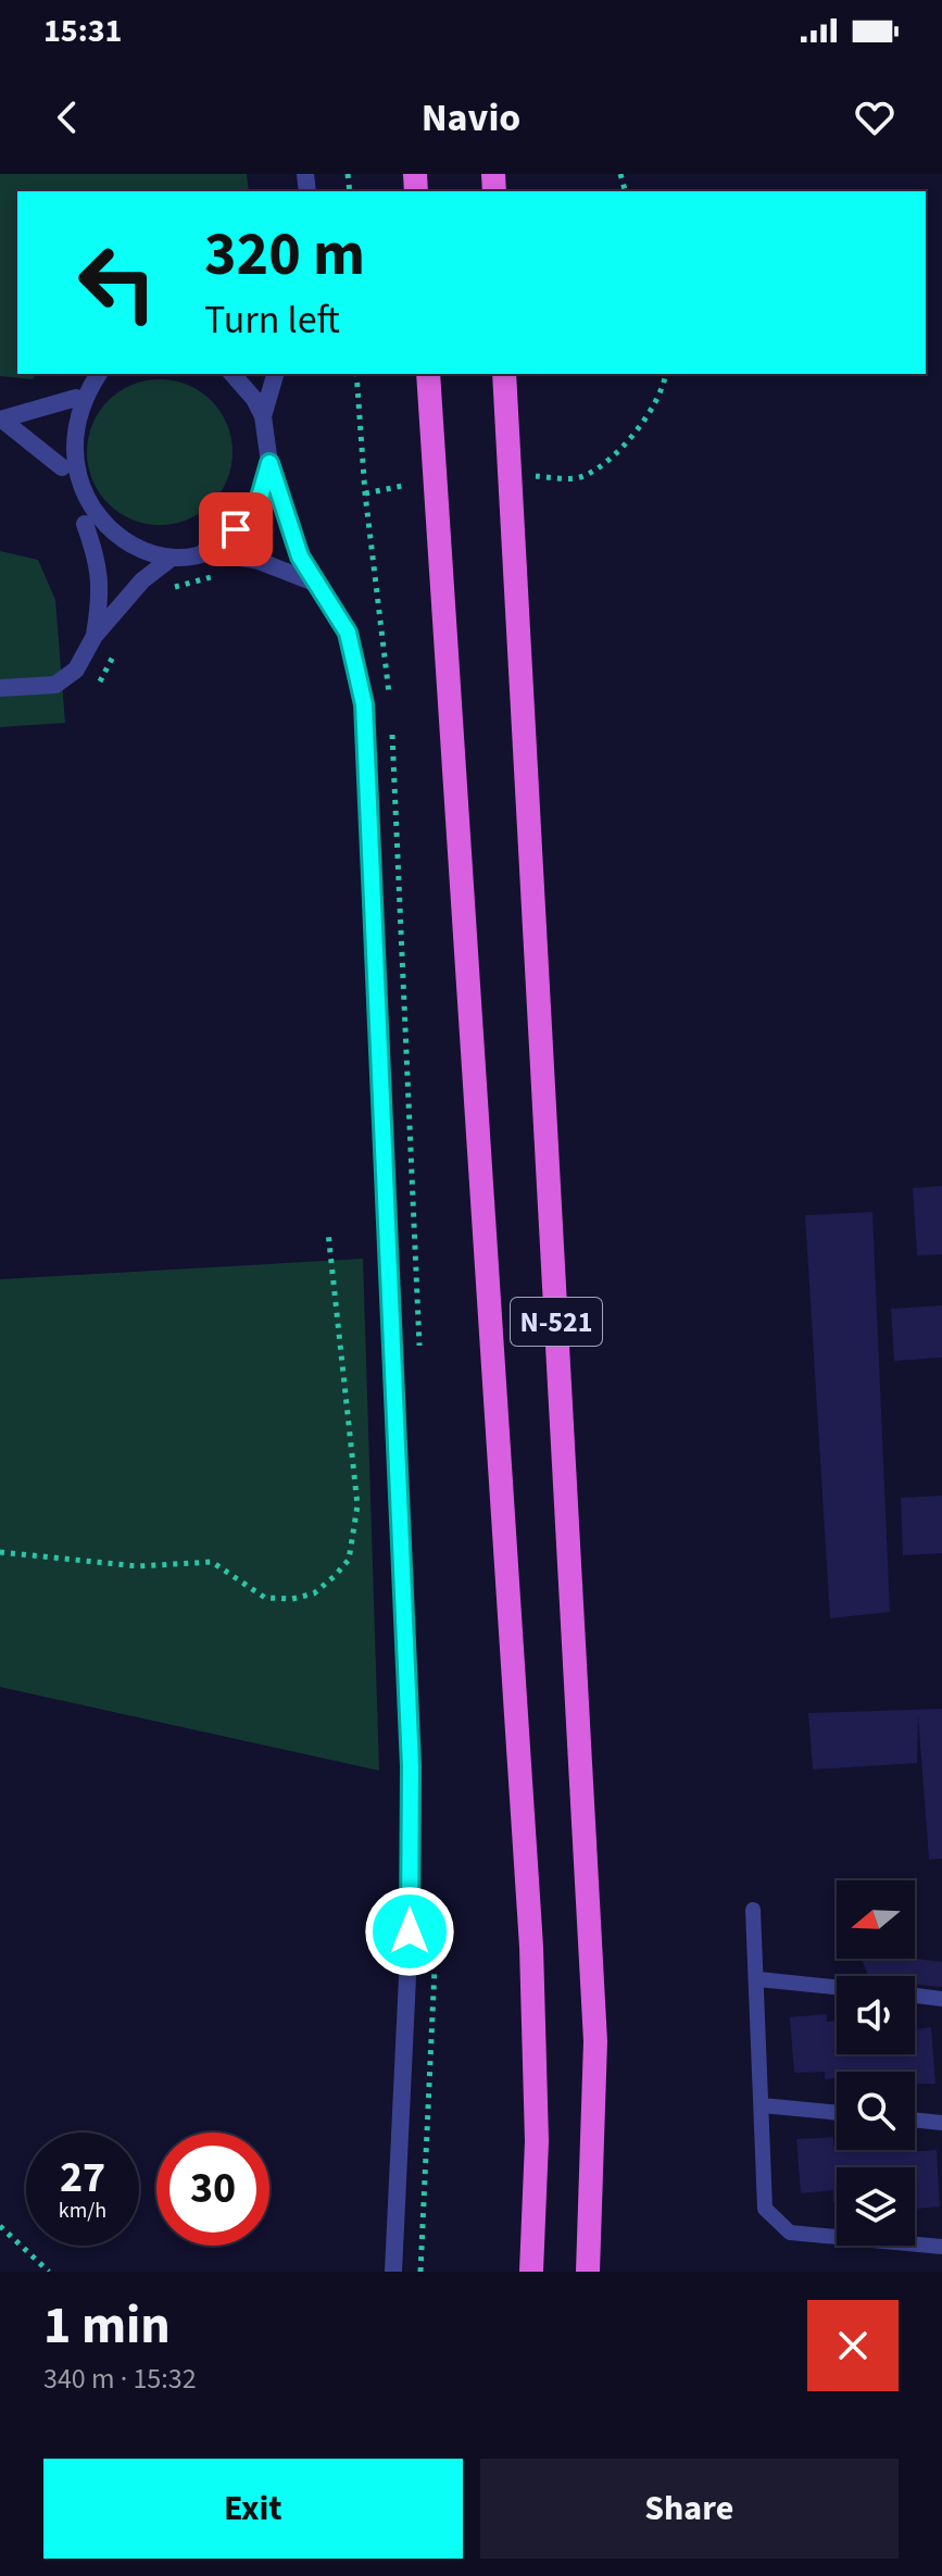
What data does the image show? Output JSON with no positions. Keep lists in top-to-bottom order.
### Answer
{
  "streets": {
    "highway": ["N-521"]
  },
  "north": "left",
  "page": {
    "status": "15:31",
    "header": "Navio",
    "turn": ["320 m", "Turn left"],
    "speed": "27 km/h",
    "limit": "30",
    "heading": ["1 min", "340 m · 15:32"],
    "buttons": ["Exit", "Share"]
  }
}
